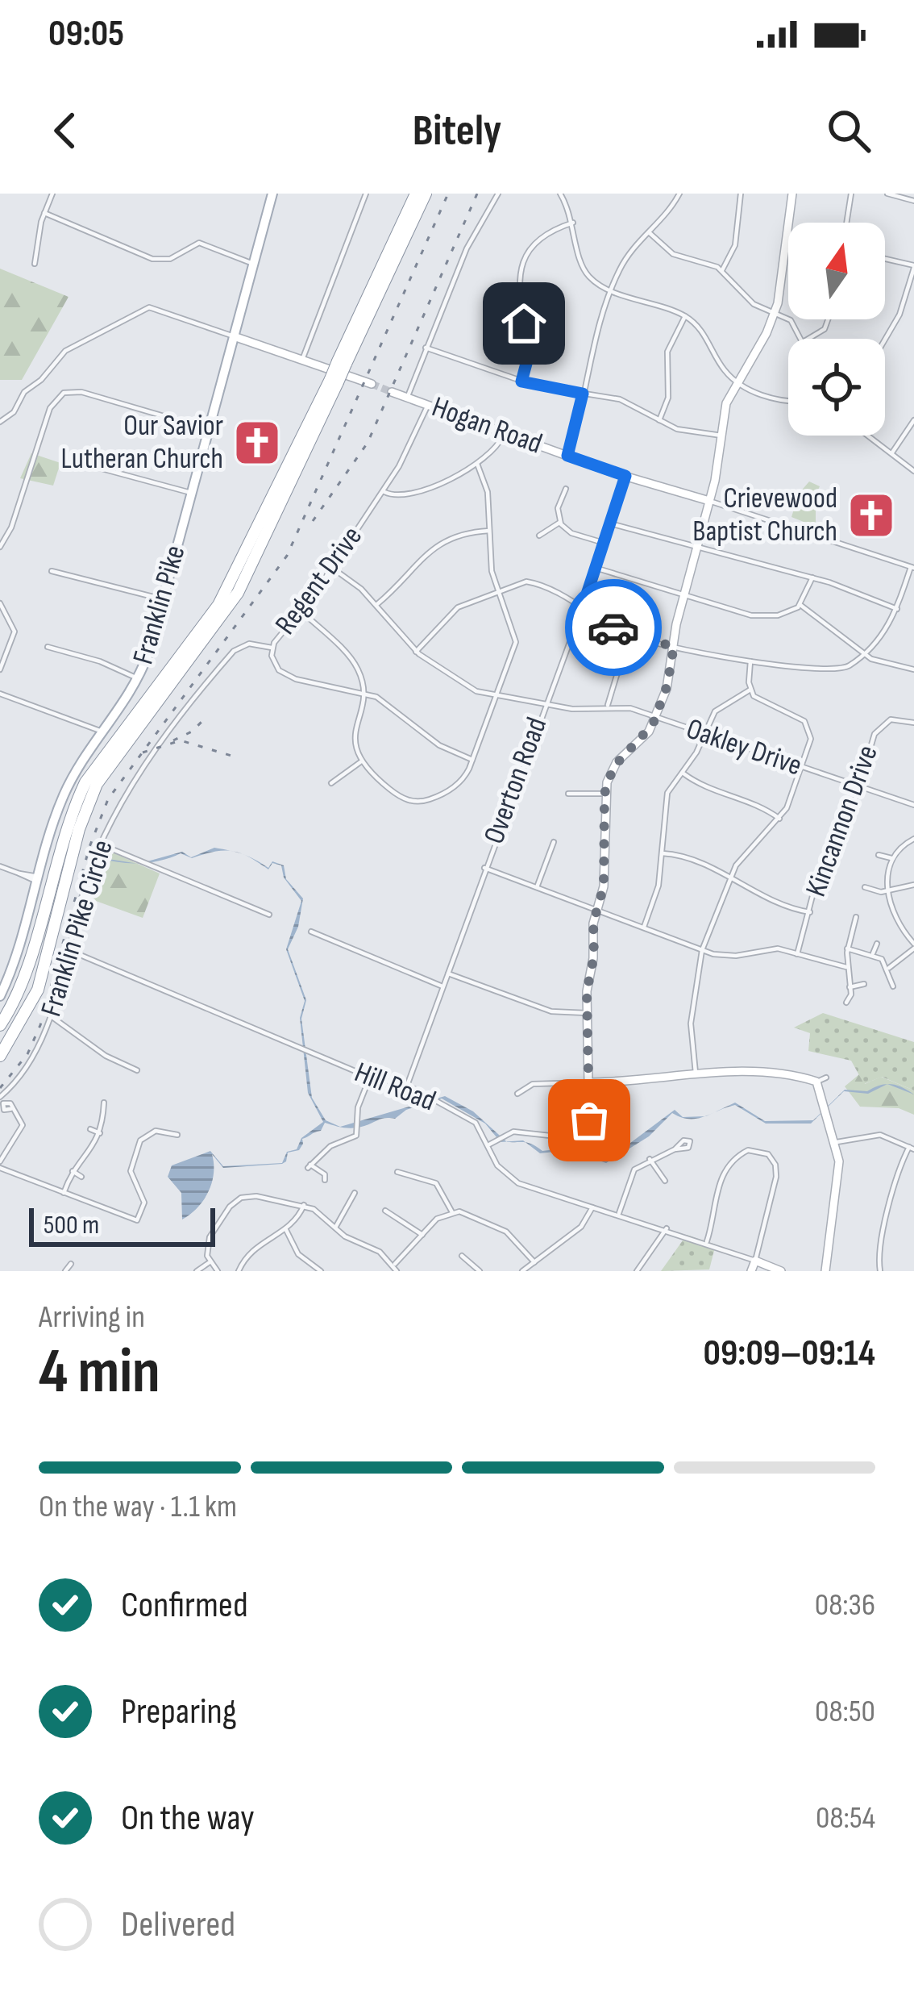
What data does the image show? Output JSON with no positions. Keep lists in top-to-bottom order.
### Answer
{
  "streets": {
    "main road": ["Franklin Pike"],
    "street": [
      "Hogan Road",
      "Regent Drive",
      "Oakley Drive",
      "Overton Road",
      "Kincannon Drive",
      "Franklin Pike Circle",
      "Hill Road"
    ]
  },
  "crossings": [
    ["Hogan Road", "Regent Drive"],
    ["Hogan Road", "Overton Road"],
    ["Regent Drive", "Oakley Drive"],
    ["Regent Drive", "Franklin Pike Circle"],
    ["Oakley Drive", "Overton Road"],
    ["Oakley Drive", "Kincannon Drive"],
    ["Overton Road", "Hill Road"],
    ["Franklin Pike Circle", "Hill Road"]
  ],
  "places": {
    "church": ["Our Savior Lutheran Church", "Crievewood Baptist Church"]
  },
  "scale_bar": "500 m",
  "north": "top",
  "page": {
    "status": "09:05",
    "header": "Bitely",
    "scale": "500 m",
    "heading": ["4 min", "Arriving in", "09:09–09:14"],
    "bar": "On the way · 1.1 km",
    "list": [
      ["Confirmed", "08:36"],
      ["Preparing", "08:50"],
      ["On the way", "08:54"],
      "Delivered"
    ]
  }
}
